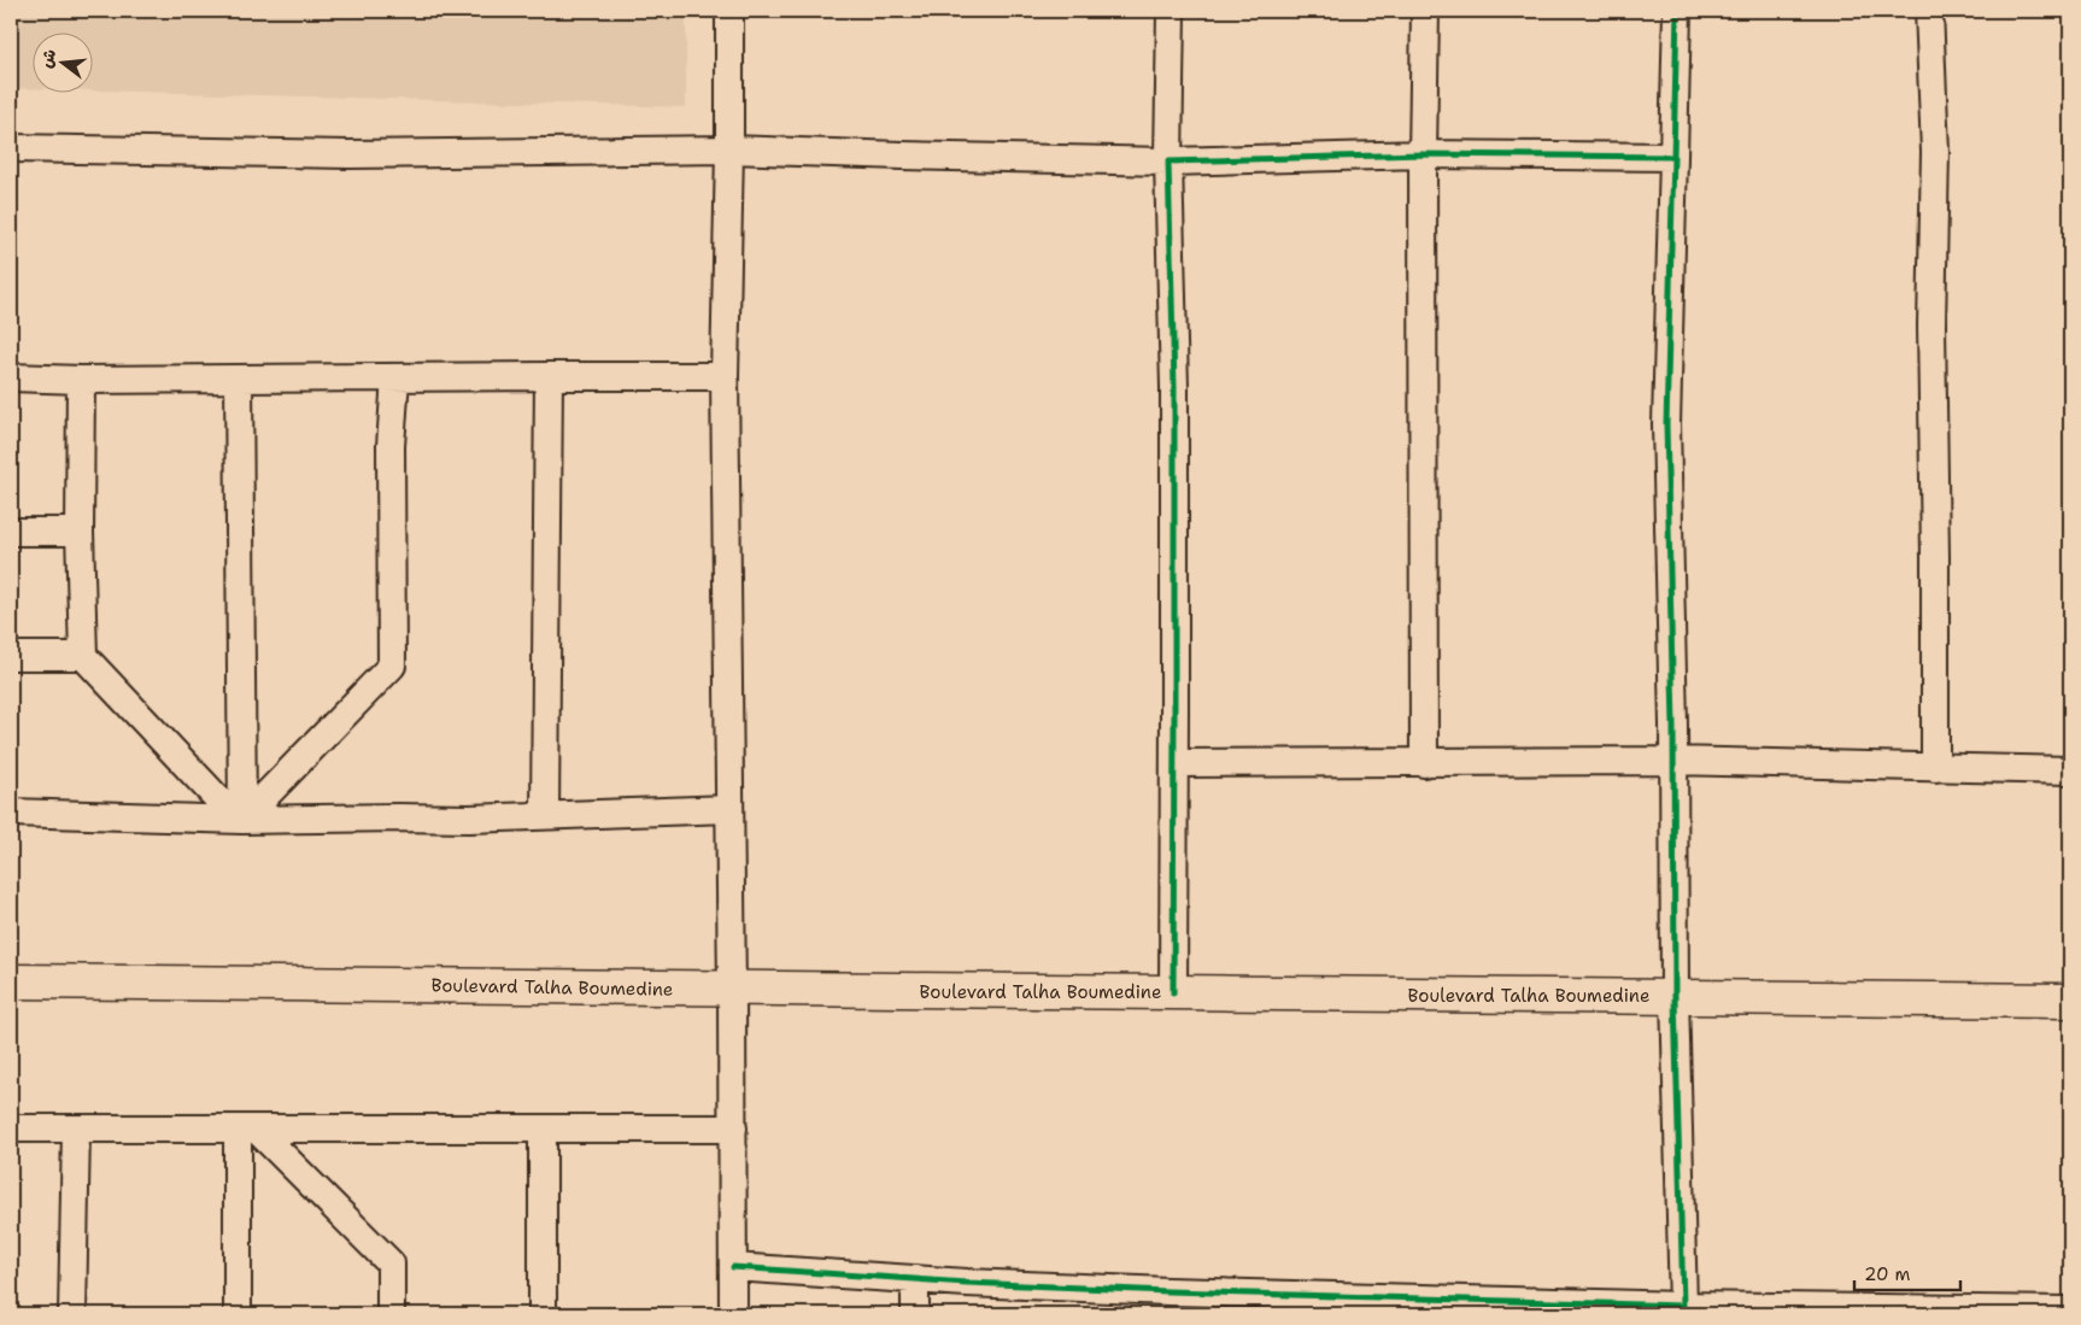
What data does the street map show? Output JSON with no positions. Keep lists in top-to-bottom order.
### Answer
{
  "streets": {
    "main road": ["Boulevard Talha Boumedine"]
  },
  "scale_bar": "20 m",
  "north": "left"
}
